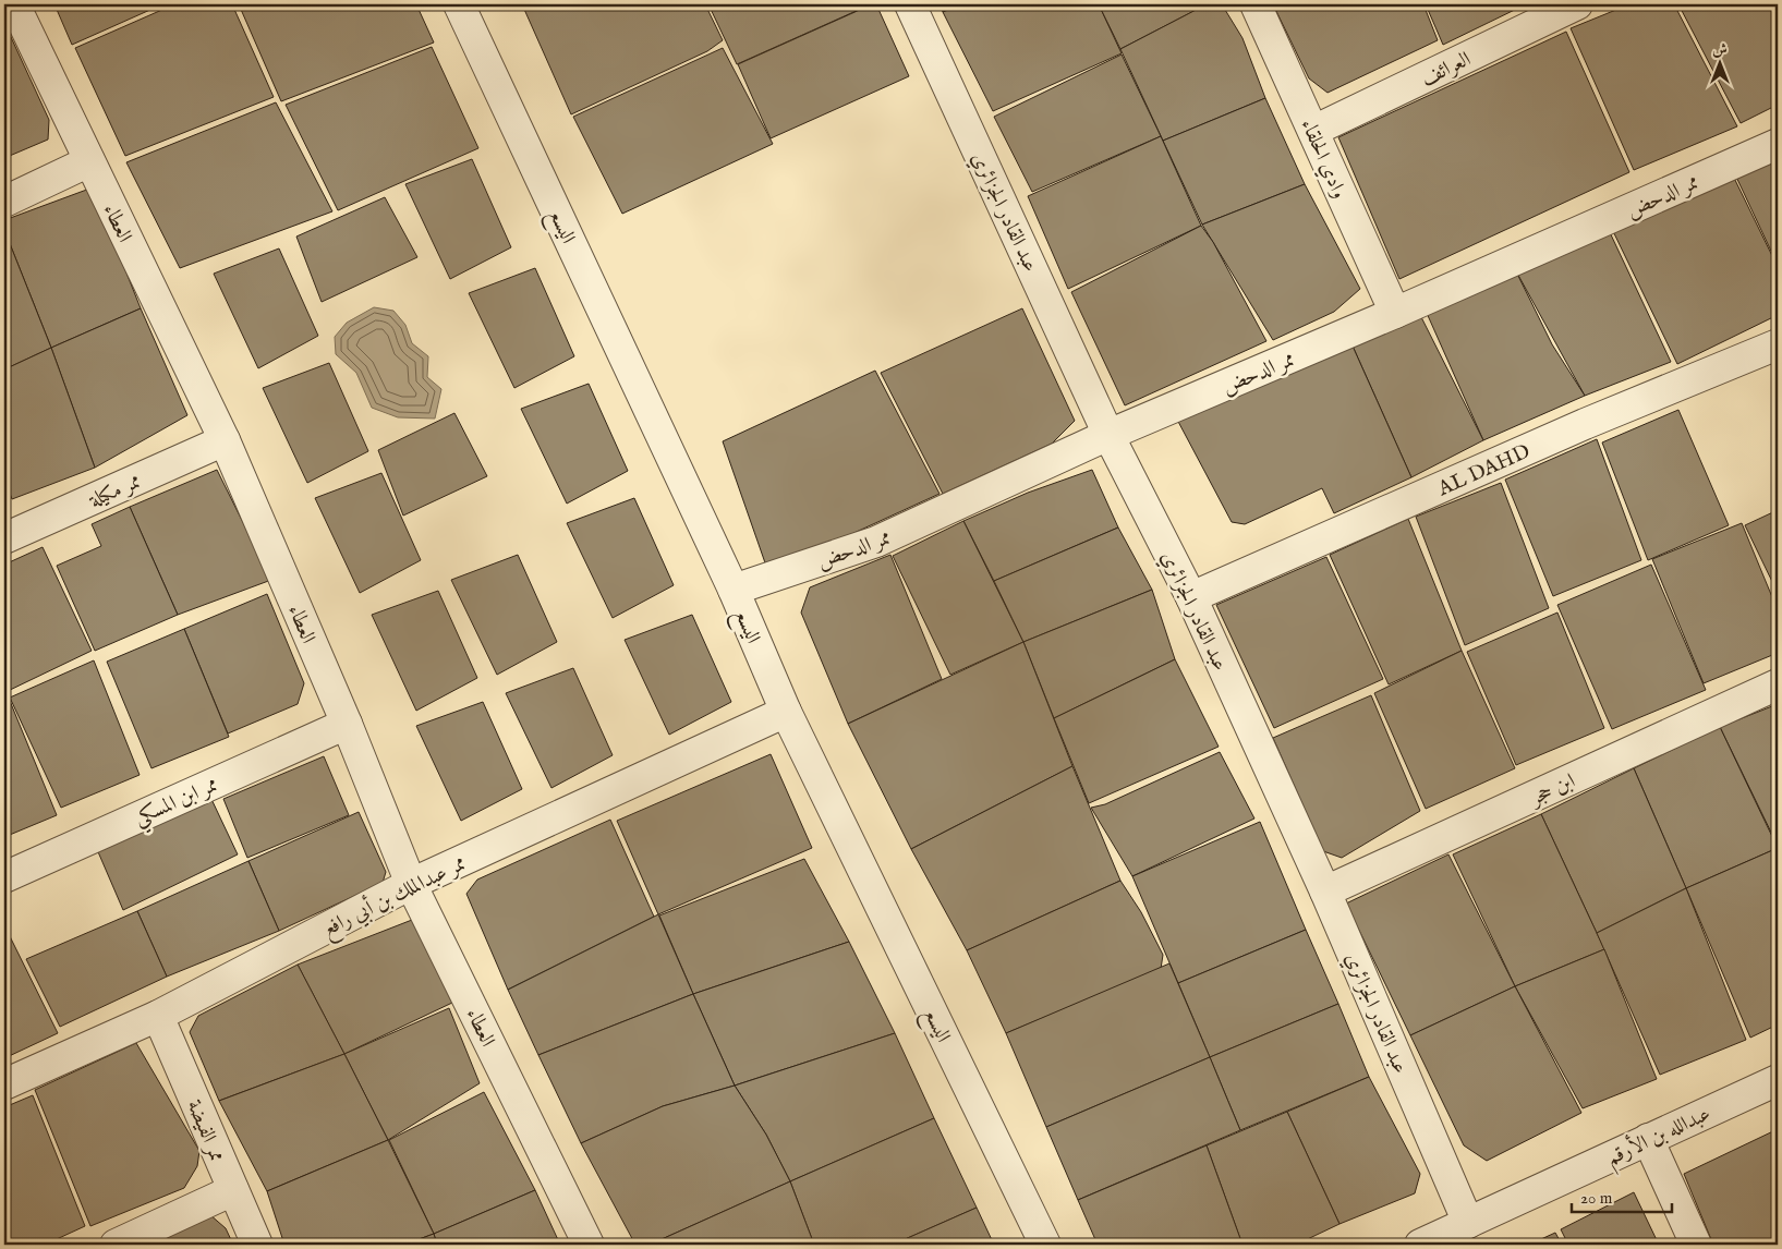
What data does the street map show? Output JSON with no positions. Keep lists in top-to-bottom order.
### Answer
{
  "streets": {
    "street": [
      "العرائف",
      "وادي الحلقاء",
      "ممر الدحض",
      "عبد القادر الجزائري",
      "العطاء",
      "اليسع",
      "AL DAHD",
      "ممر مكيلة",
      "ابن حجر",
      "ممر ابن المسكي",
      "ممر عبدالملك بن أبي رافع",
      "ممر الفيضة",
      "عبدالله بن الأرقم"
    ]
  },
  "crossings": [
    ["العرائف", "وادي الحلقاء"],
    ["وادي الحلقاء", "ممر الدحض"],
    ["ممر الدحض", "عبد القادر الجزائري"],
    ["ممر الدحض", "اليسع"],
    ["عبد القادر الجزائري", "AL DAHD"],
    ["عبد القادر الجزائري", "ابن حجر"],
    ["عبد القادر الجزائري", "عبدالله بن الأرقم"],
    ["العطاء", "ممر مكيلة"],
    ["العطاء", "ممر ابن المسكي"],
    ["العطاء", "ممر عبدالملك بن أبي رافع"],
    ["اليسع", "ممر عبدالملك بن أبي رافع"],
    ["ممر عبدالملك بن أبي رافع", "ممر الفيضة"]
  ],
  "scale_bar": "20 m",
  "north": "top"
}
